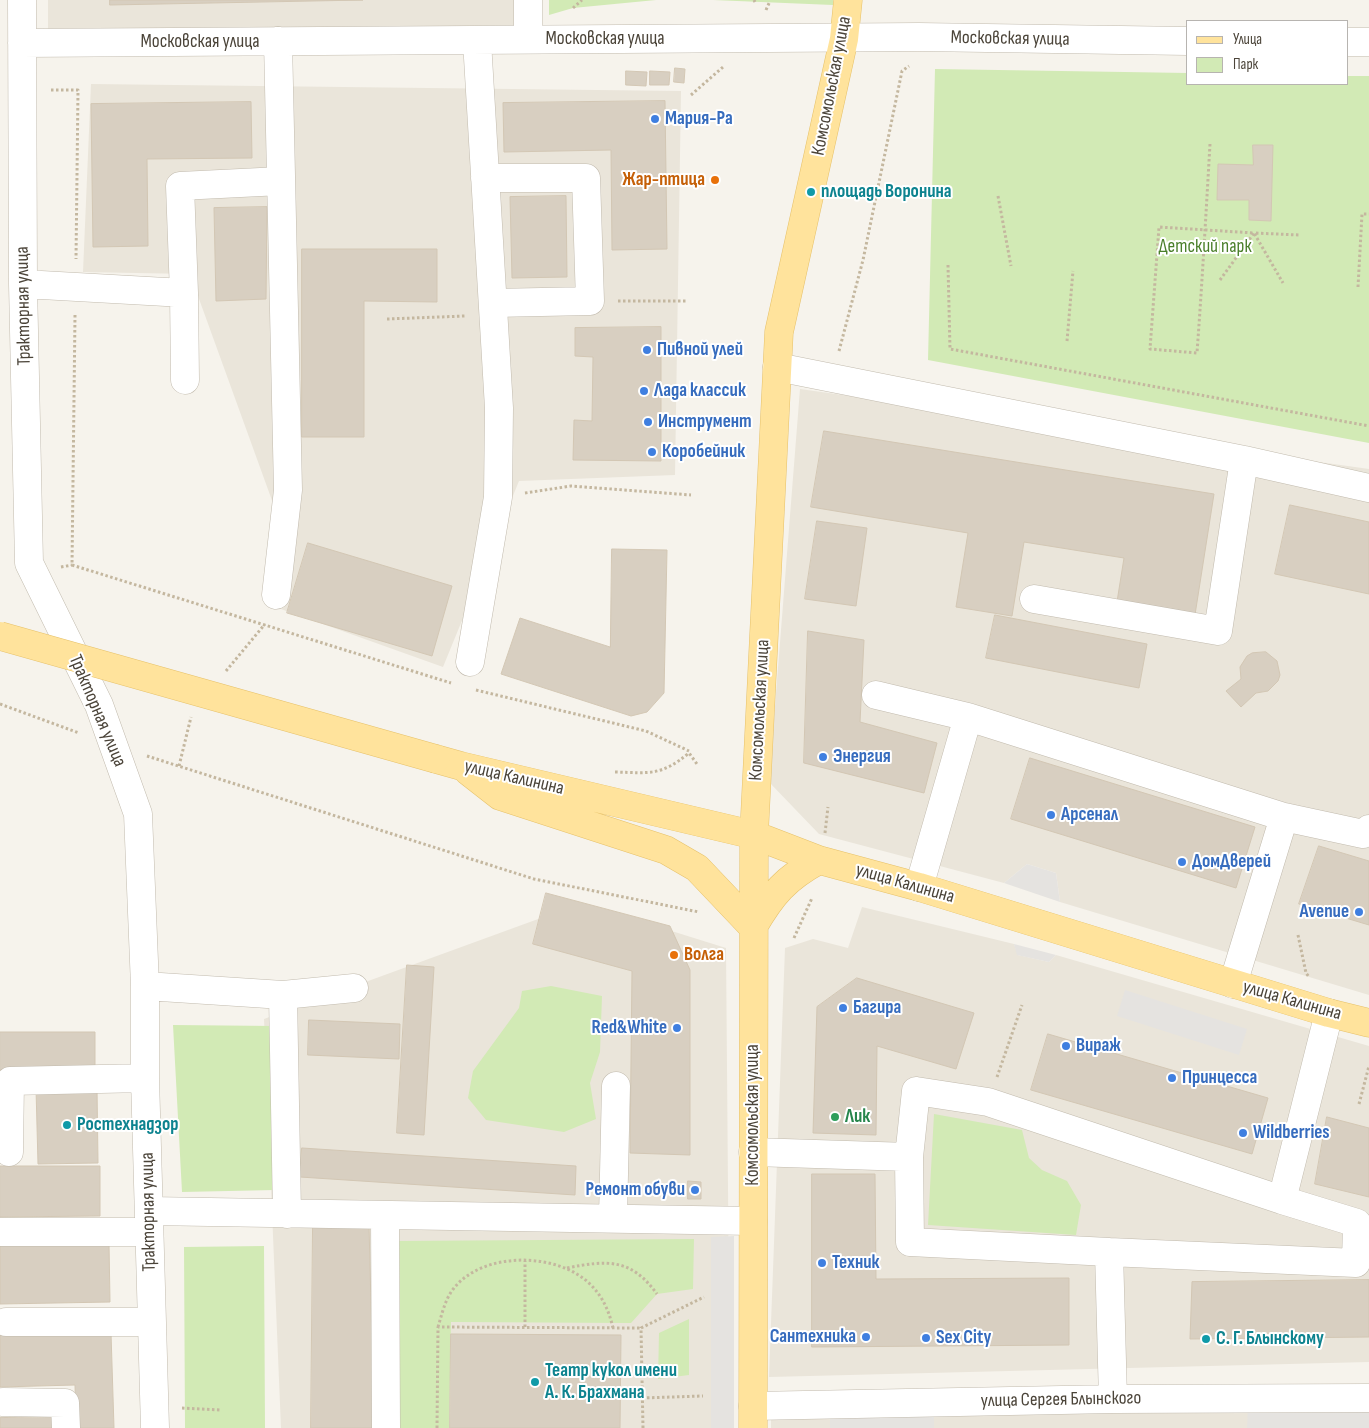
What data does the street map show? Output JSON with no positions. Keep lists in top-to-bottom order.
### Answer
{
  "streets": {
    "main road": ["Комсомольская улица", "улица Калинина"],
    "street": ["Московская улица", "Тракторная улица", "улица Сергея Блынского"]
  },
  "crossings": [
    ["Московская улица", "Комсомольская улица"],
    ["Московская улица", "Тракторная улица"],
    ["Комсомольская улица", "улица Калинина"],
    ["Комсомольская улица", "улица Сергея Блынского"]
  ],
  "parks": ["Детский парк"],
  "places": [
    "Мария-Ра",
    "Жар-птица",
    "площадь Воронина",
    "Пивной улей",
    "Лада классик",
    "Инструмент",
    "Коробейник",
    "Энергия",
    "Арсенал",
    "ДомДверей",
    "Avenue",
    "Волга",
    "Багира",
    "Red&White",
    "Вираж",
    "Принцесса",
    "Лик",
    "Ростехнадзор",
    "Wildberries",
    "Ремонт обуви",
    "Техник",
    "Сантехника",
    "Sex City",
    "С. Г. Блынскому",
    "Театр кукол имени А. К. Брахмана"
  ],
  "legend": ["Улица", "Парк"]
}
